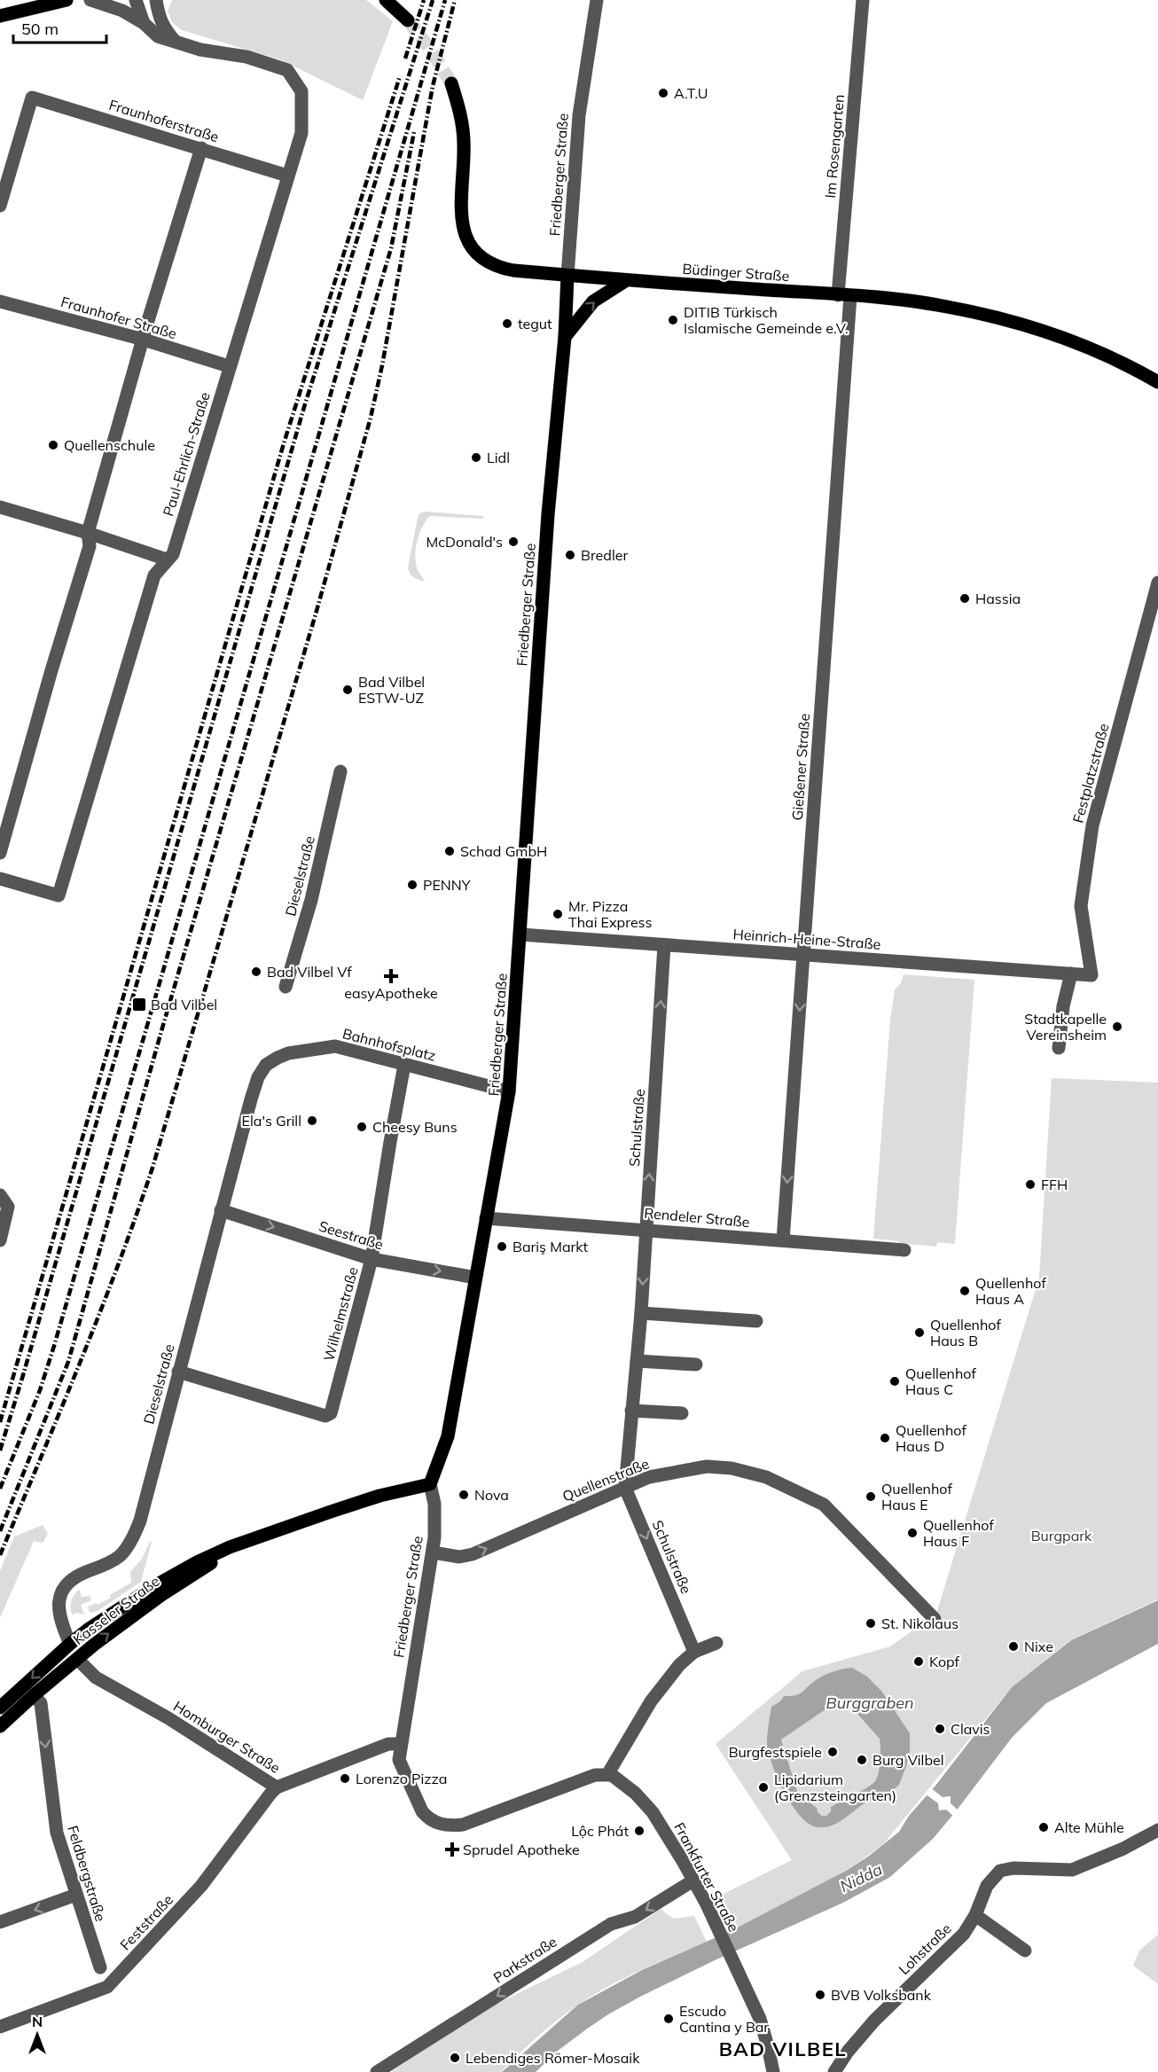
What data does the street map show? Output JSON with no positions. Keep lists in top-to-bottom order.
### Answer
{
  "streets": {
    "main road": ["Friedberger Straße", "Büdinger Straße", "Kasseler Straße"],
    "street": [
      "Fraunhoferstraße",
      "Im Rosengarten",
      "Fraunhofer Straße",
      "Paul-Ehrlich-Straße",
      "Gießener Straße",
      "Festplatzstraße",
      "Dieselstraße",
      "Heinrich-Heine-Straße",
      "Bahnhofsplatz",
      "Schulstraße",
      "Rendeler Straße",
      "Seestraße",
      "Wilhelmstraße",
      "Quellenstraße",
      "Homburger Straße",
      "Feldbergstraße",
      "Frankfurter Straße",
      "Feststraße",
      "Lohstraße",
      "Parkstraße"
    ]
  },
  "crossings": [
    ["Fraunhoferstraße", "Paul-Ehrlich-Straße"],
    ["Im Rosengarten", "Büdinger Straße"],
    ["Im Rosengarten", "Gießener Straße"],
    ["Friedberger Straße", "Büdinger Straße"],
    ["Friedberger Straße", "Heinrich-Heine-Straße"],
    ["Friedberger Straße", "Bahnhofsplatz"],
    ["Friedberger Straße", "Rendeler Straße"],
    ["Friedberger Straße", "Seestraße"],
    ["Friedberger Straße", "Quellenstraße"],
    ["Friedberger Straße", "Kasseler Straße"],
    ["Friedberger Straße", "Homburger Straße"],
    ["Friedberger Straße", "Frankfurter Straße"],
    ["Büdinger Straße", "Gießener Straße"],
    ["Fraunhofer Straße", "Paul-Ehrlich-Straße"],
    ["Gießener Straße", "Heinrich-Heine-Straße"],
    ["Gießener Straße", "Rendeler Straße"],
    ["Festplatzstraße", "Heinrich-Heine-Straße"],
    ["Dieselstraße", "Bahnhofsplatz"],
    ["Dieselstraße", "Seestraße"],
    ["Dieselstraße", "Wilhelmstraße"],
    ["Dieselstraße", "Kasseler Straße"],
    ["Heinrich-Heine-Straße", "Schulstraße"],
    ["Bahnhofsplatz", "Wilhelmstraße"],
    ["Schulstraße", "Rendeler Straße"],
    ["Schulstraße", "Quellenstraße"],
    ["Seestraße", "Wilhelmstraße"],
    ["Kasseler Straße", "Homburger Straße"],
    ["Kasseler Straße", "Feldbergstraße"],
    ["Homburger Straße", "Feststraße"],
    ["Frankfurter Straße", "Parkstraße"]
  ],
  "one_way": [
    "Seestraße",
    "Quellenstraße",
    "Feldbergstraße",
    "Parkstraße"
  ],
  "districts": ["BAD VILBEL"],
  "water": ["Burggraben", "Nidda"],
  "parks": ["Burgpark"],
  "places": {
    "other": [
      "A.T.U",
      "DITIB Türkisch Islamische Gemeinde e.V.",
      "tegut",
      "Quellenschule",
      "Lidl",
      "McDonald's",
      "Bredler",
      "Hassia",
      "Bad Vilbel ESTW-UZ",
      "Schad GmbH",
      "PENNY",
      "Mr. Pizza Thai Express",
      "Bad Vilbel Vf",
      "Stadtkapelle Vereinsheim",
      "Ela's Grill",
      "Cheesy Buns",
      "FFH",
      "Bariş Markt",
      "Quellenhof Haus A",
      "Quellenhof Haus B",
      "Quellenhof Haus C",
      "Quellenhof Haus D",
      "Nova",
      "Quellenhof Haus E",
      "Quellenhof Haus F",
      "St. Nikolaus",
      "Nixe",
      "Kopf",
      "Clavis",
      "Burgfestspiele",
      "Burg Vilbel",
      "Lorenzo Pizza",
      "Lipidarium (Grenzsteingarten)",
      "Alte Mühle",
      "Lộc Phát",
      "BVB Volksbank",
      "Escudo Cantina y Bar",
      "Lebendiges Römer-Mosaik"
    ],
    "health": ["easyApotheke", "Sprudel Apotheke"],
    "transit": ["Bad Vilbel"]
  },
  "scale_bar": "50 m",
  "north": "top"
}
